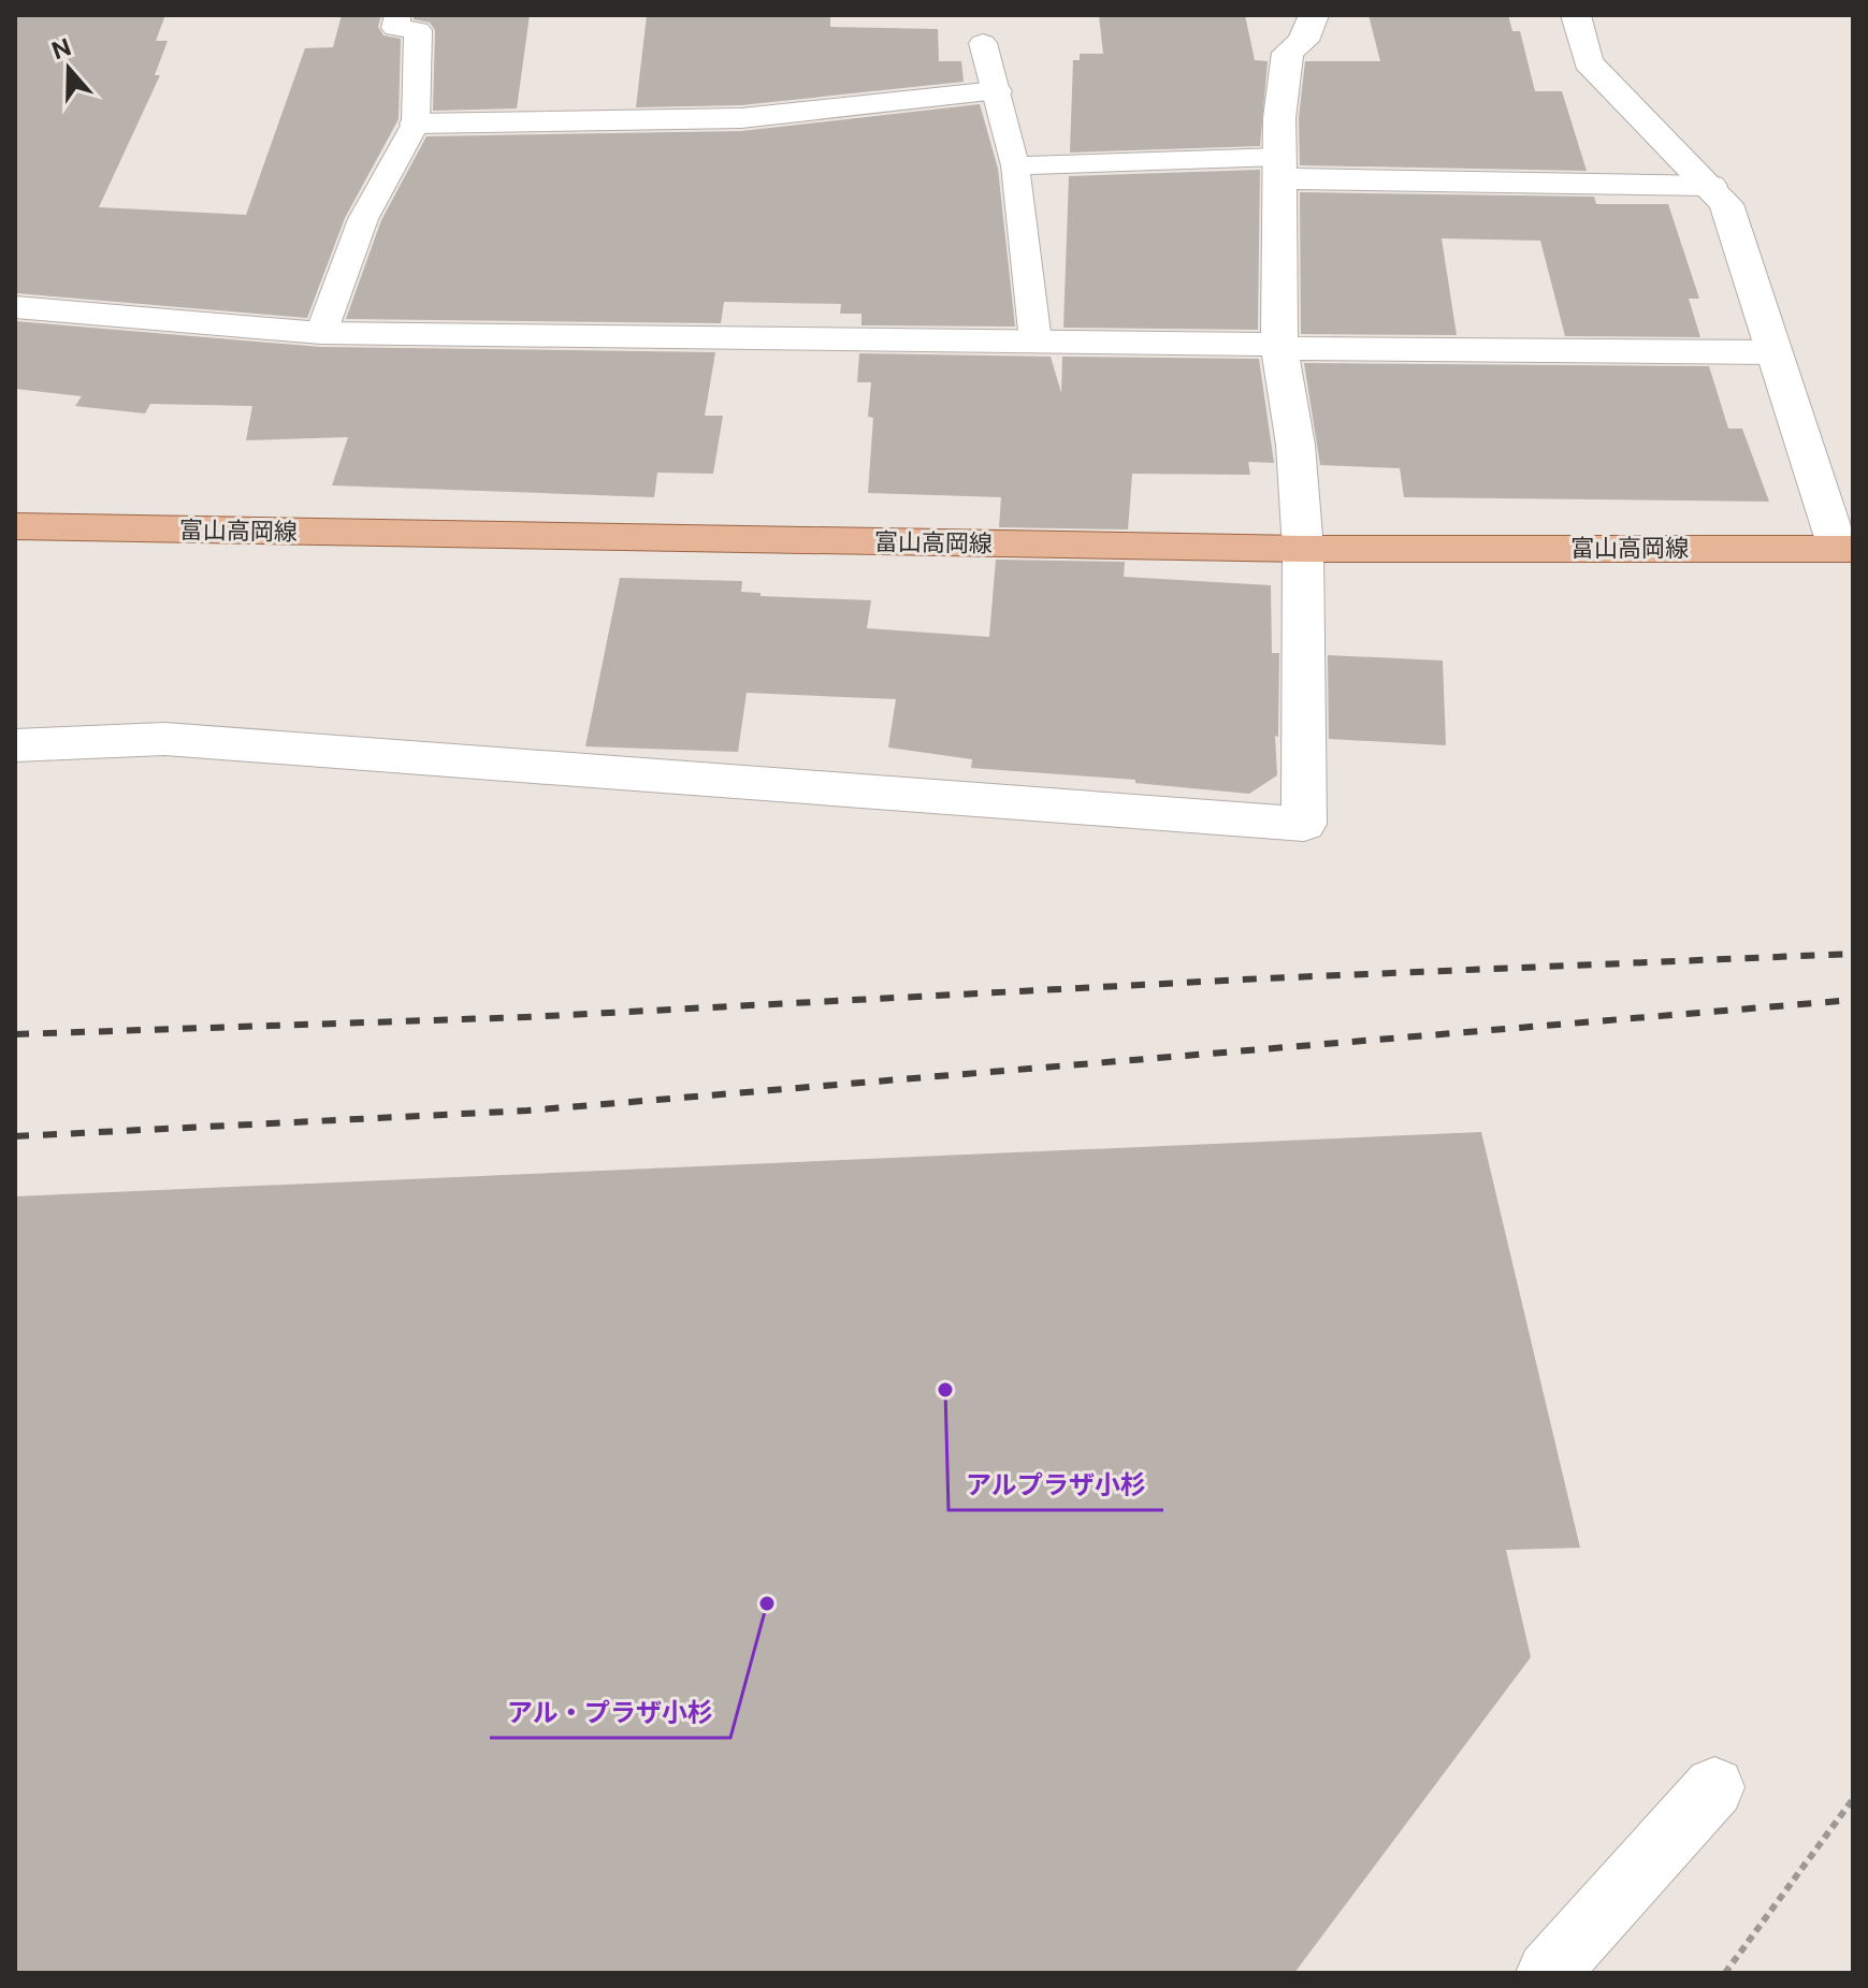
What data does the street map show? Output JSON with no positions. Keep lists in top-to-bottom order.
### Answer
{
  "streets": {
    "main road": ["富山高岡線"]
  },
  "places": ["アルプラザ小杉", "アル・プラザ小杉"],
  "north": "top"
}
